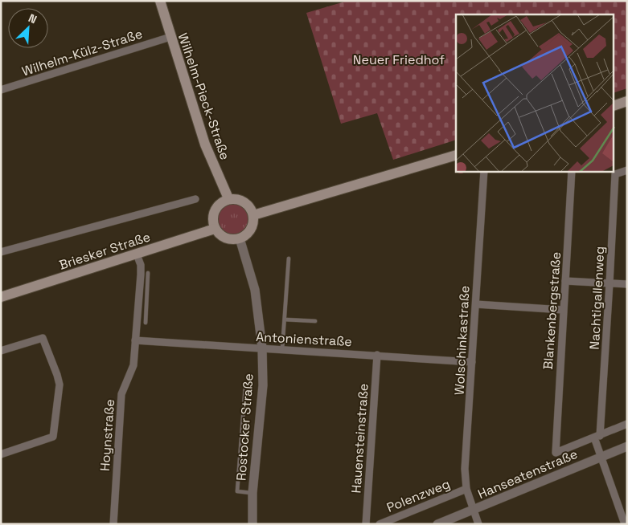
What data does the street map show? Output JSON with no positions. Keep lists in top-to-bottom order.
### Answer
{
  "streets": {
    "main road": ["Wilhelm-Pieck-Straße", "Briesker Straße"],
    "street": [
      "Wilhelm-Külz-Straße",
      "Nachtigallenweg",
      "Blankenbergstraße",
      "Antonienstraße",
      "Wolschinkastraße",
      "Rostocker Straße",
      "Hoynstraße",
      "Hauensteinstraße",
      "Hanseatenstraße",
      "Polenzweg"
    ]
  },
  "crossings": [
    ["Wilhelm-Külz-Straße", "Wilhelm-Pieck-Straße"],
    ["Wilhelm-Pieck-Straße", "Briesker Straße"],
    ["Wilhelm-Pieck-Straße", "Rostocker Straße"],
    ["Briesker Straße", "Rostocker Straße"],
    ["Briesker Straße", "Hoynstraße"],
    ["Nachtigallenweg", "Blankenbergstraße"],
    ["Antonienstraße", "Wolschinkastraße"],
    ["Antonienstraße", "Rostocker Straße"],
    ["Antonienstraße", "Hoynstraße"],
    ["Antonienstraße", "Hauensteinstraße"],
    ["Wolschinkastraße", "Hanseatenstraße"],
    ["Wolschinkastraße", "Polenzweg"]
  ],
  "parks": ["Neuer Friedhof"],
  "north": "top right"
}
